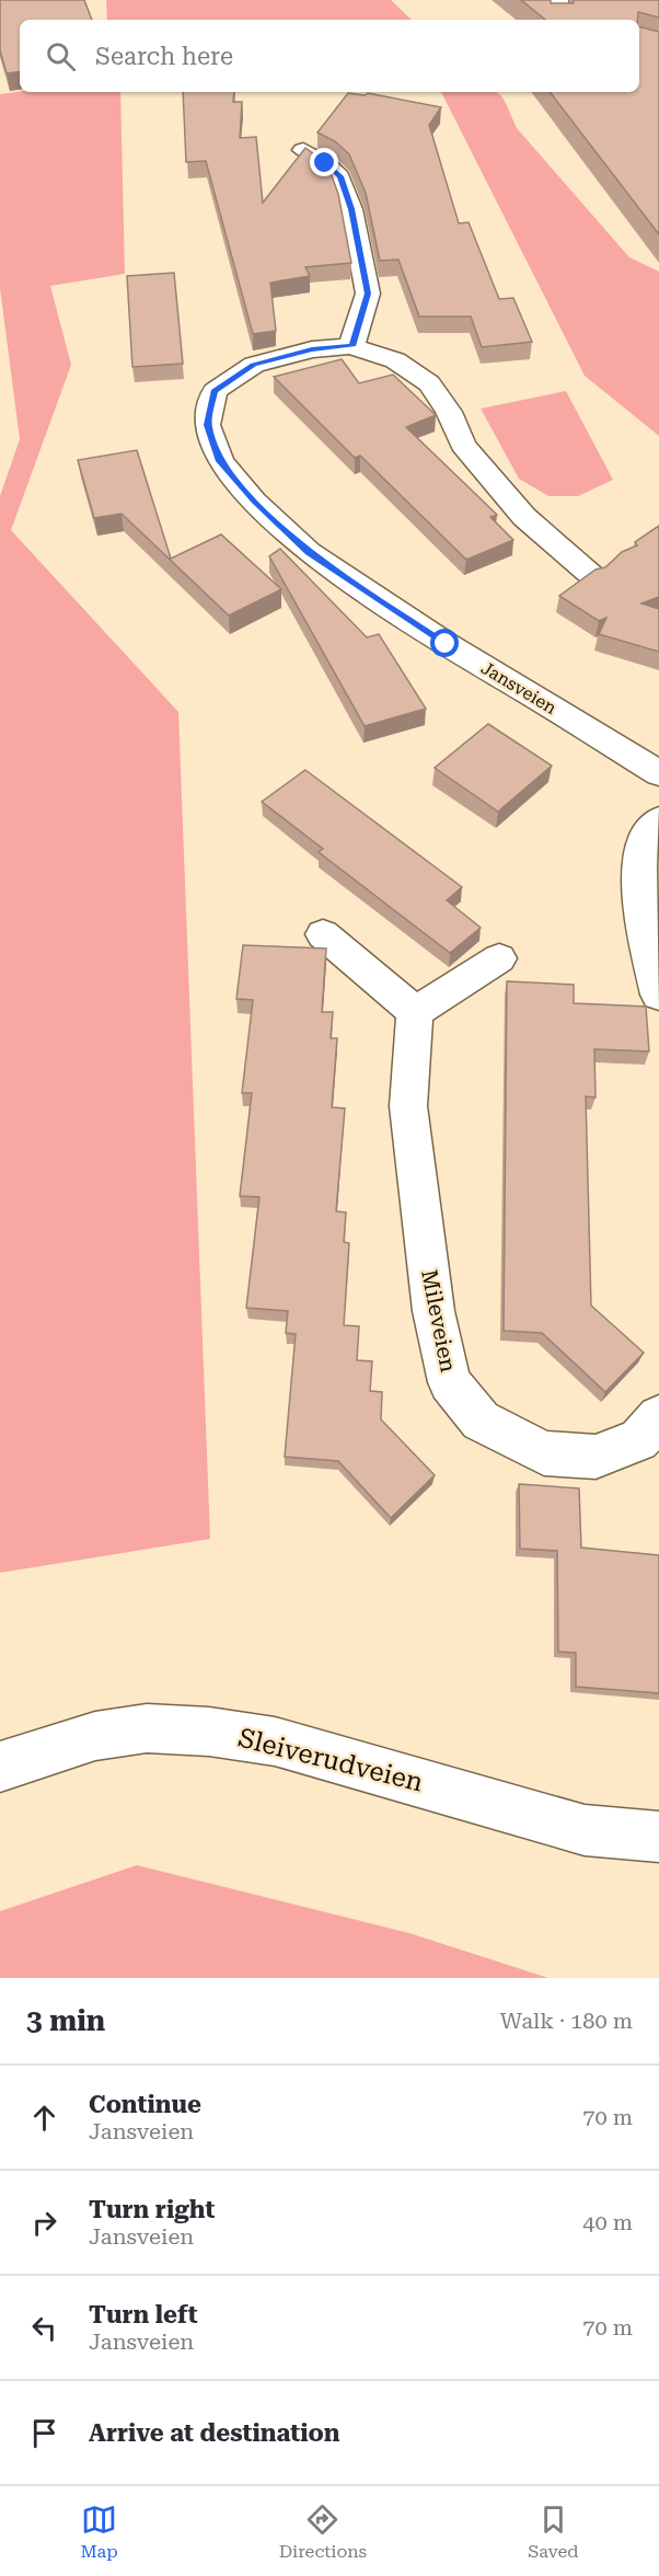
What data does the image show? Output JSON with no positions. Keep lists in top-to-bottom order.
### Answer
{
  "streets": {
    "street": ["Jansveien", "Mileveien", "Sleiverudveien"]
  },
  "page": {
    "search": "Search here",
    "heading": ["3 min", "Walk · 180 m"],
    "list": [
      ["Continue", "Jansveien", "70 m"],
      ["Turn right", "Jansveien", "40 m"],
      ["Turn left", "Jansveien", "70 m"],
      "Arrive at destination"
    ],
    "nav": ["Map", "Directions", "Saved"]
  }
}
